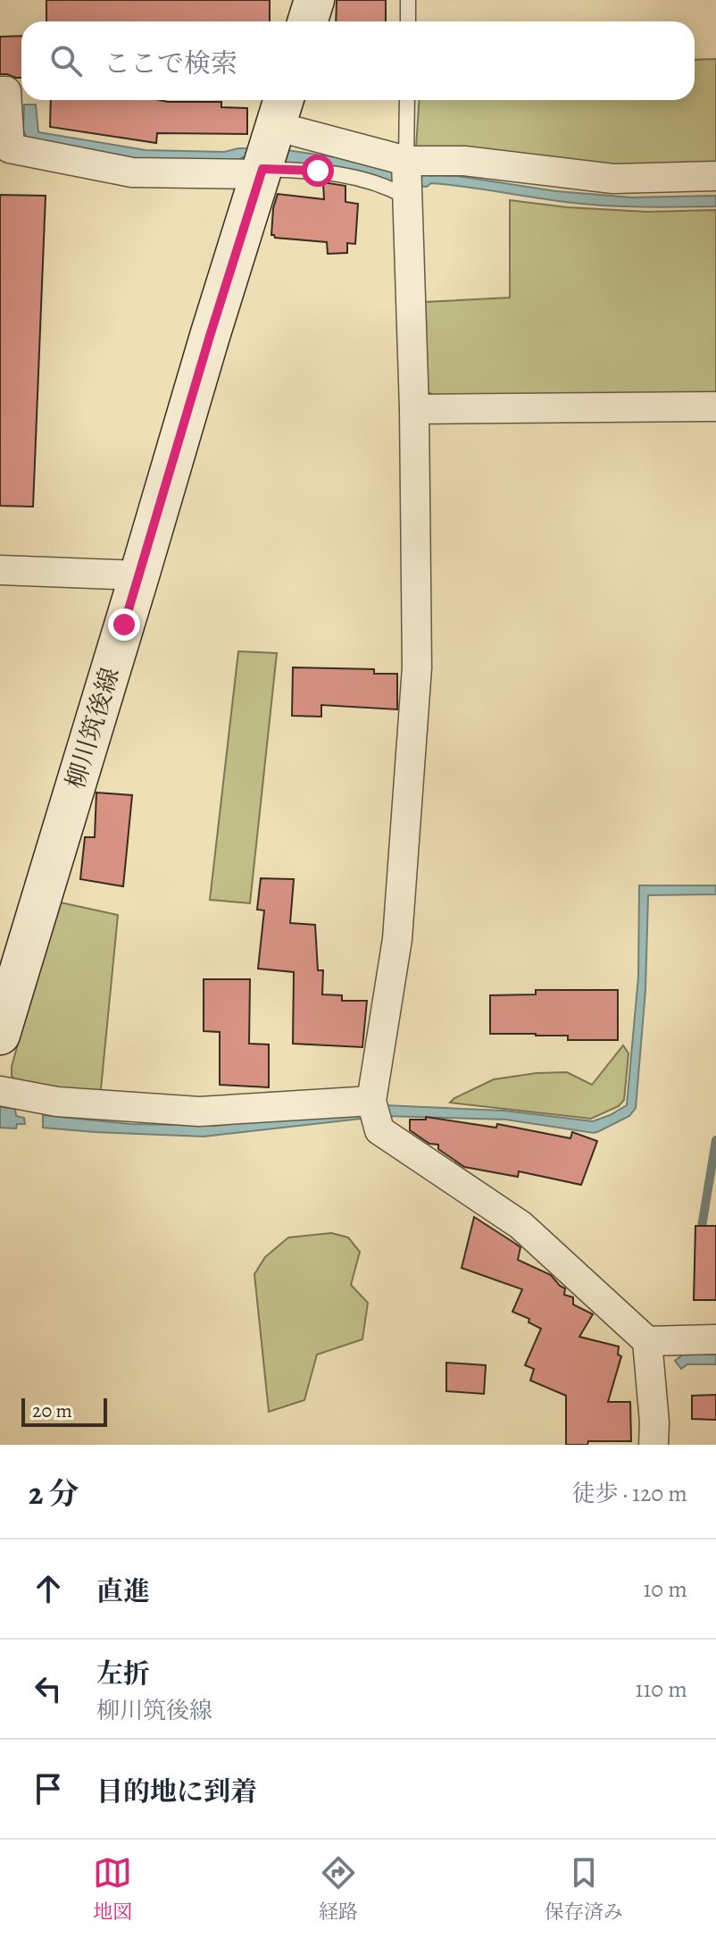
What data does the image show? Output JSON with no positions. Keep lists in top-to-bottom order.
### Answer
{
  "streets": {
    "main road": ["柳川筑後線"]
  },
  "scale_bar": "20 m",
  "page": {
    "search": "ここで検索",
    "scale": "20 m",
    "heading": ["2 分", "徒歩 · 120 m"],
    "list": [
      ["直進", "10 m"],
      ["左折", "柳川筑後線", "110 m"],
      "目的地に到着"
    ],
    "nav": ["地図", "経路", "保存済み"]
  }
}
